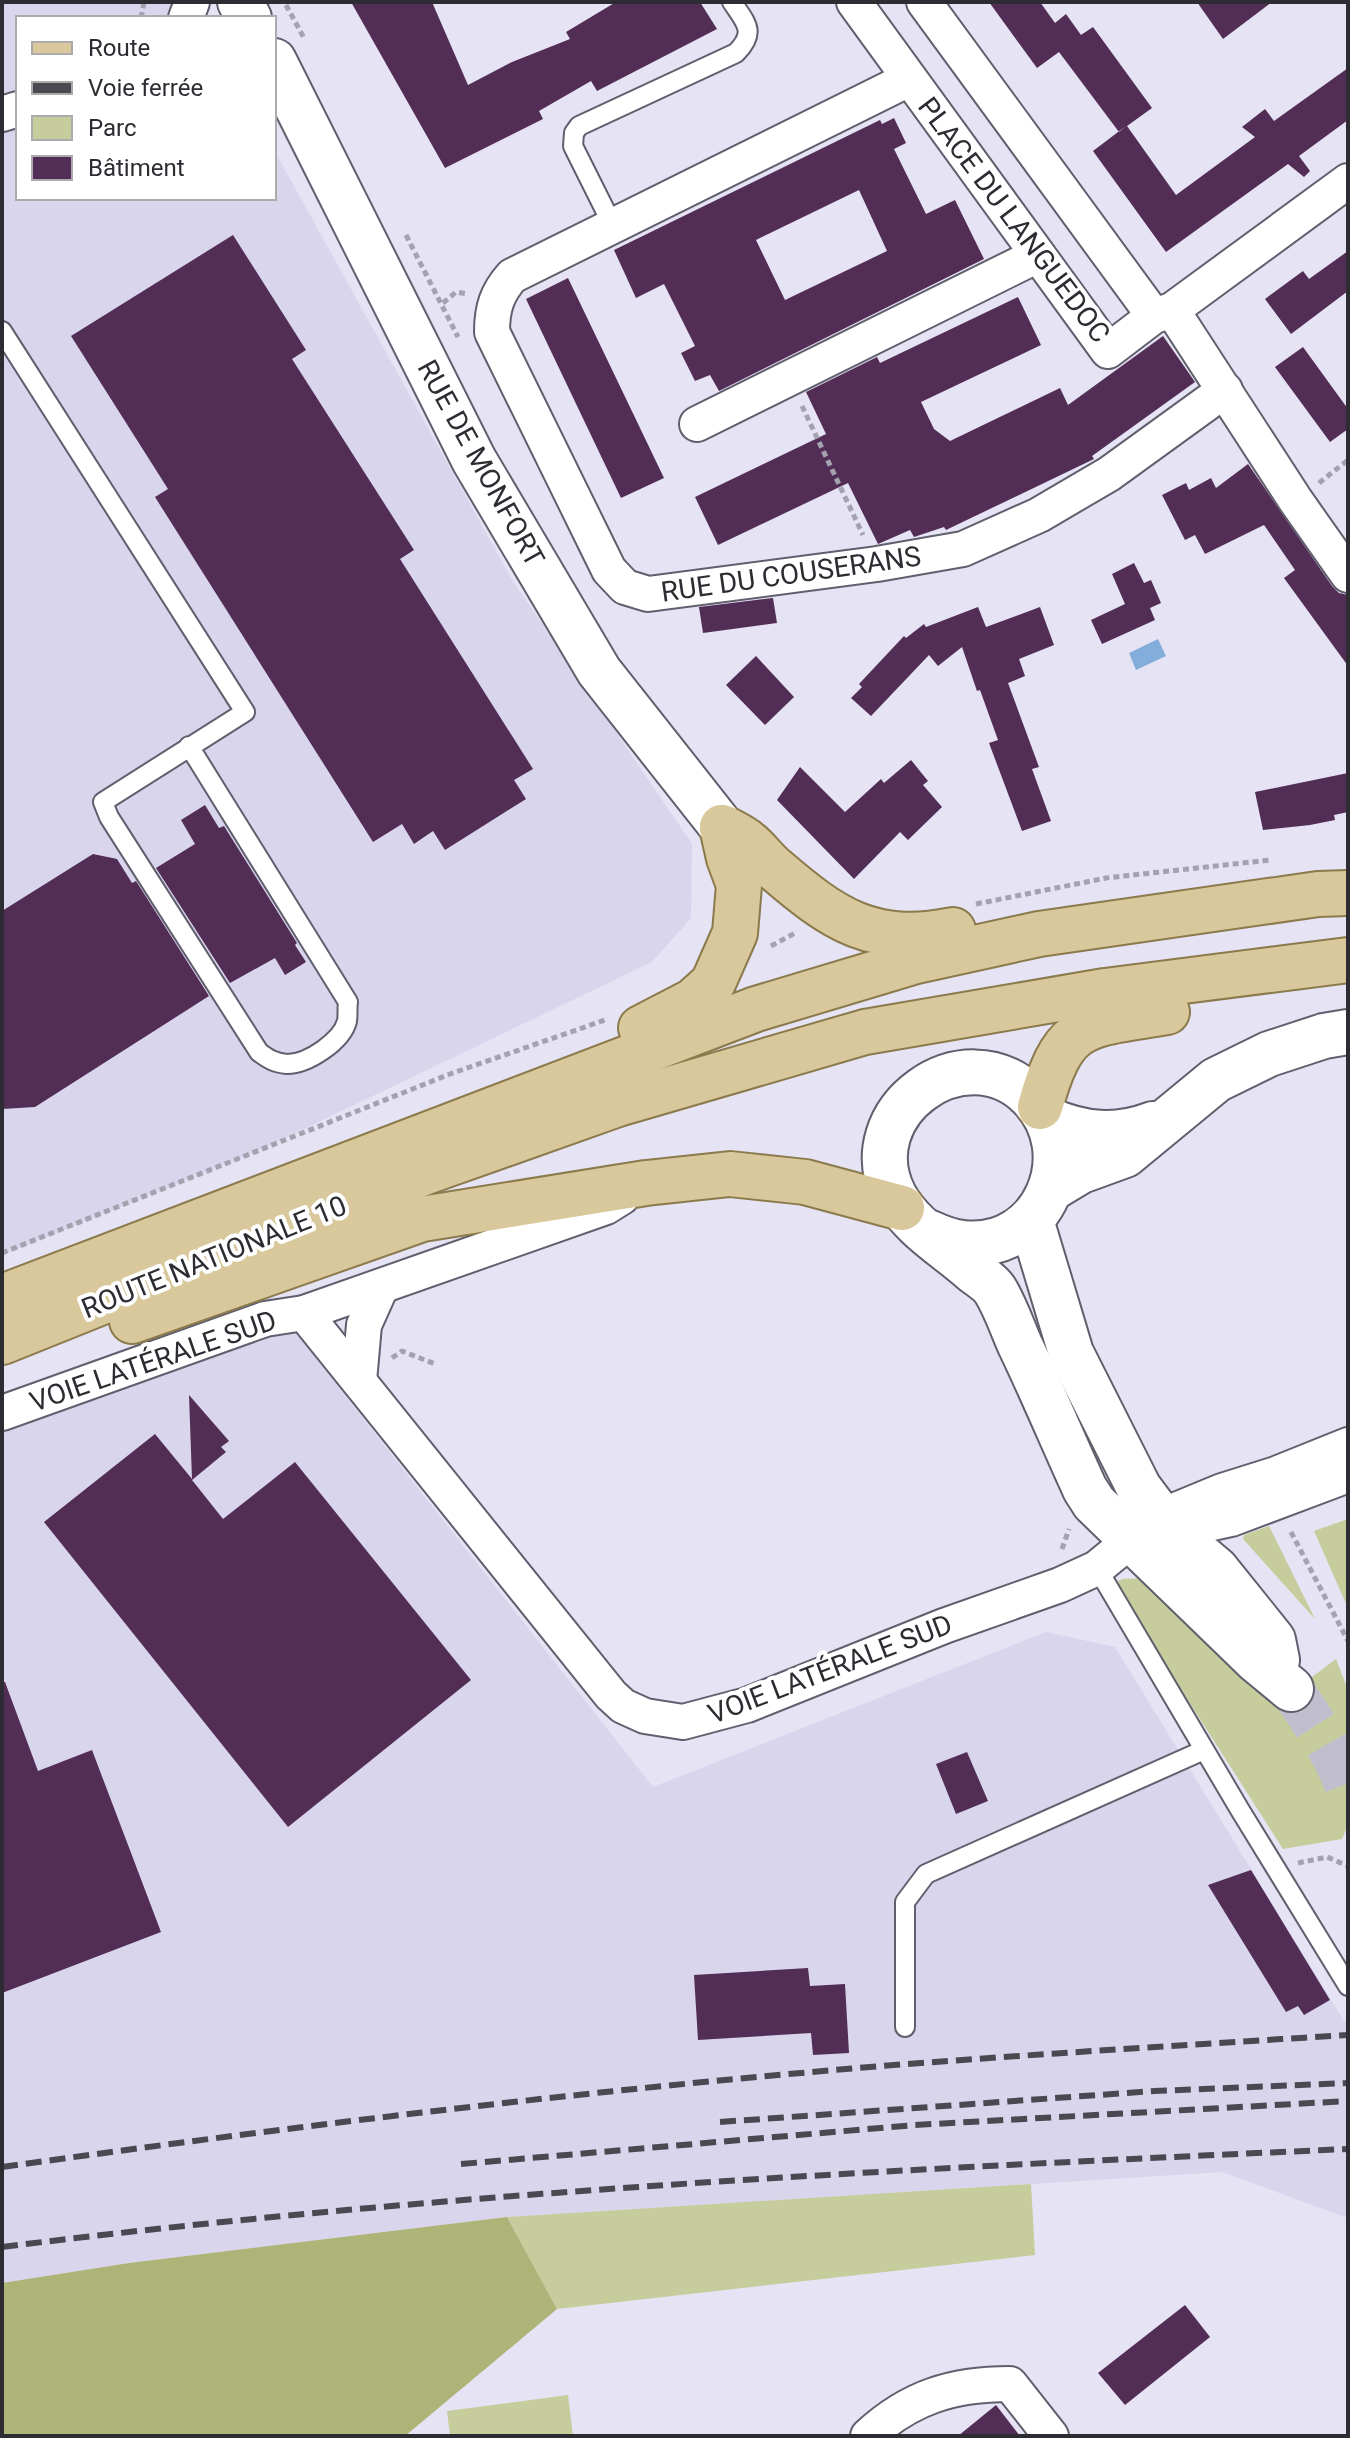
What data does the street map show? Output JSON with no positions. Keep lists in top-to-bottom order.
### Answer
{
  "streets": {
    "main road": ["ROUTE NATIONALE 10"],
    "street": [
      "PLACE DU LANGUEDOC",
      "RUE DE MONFORT",
      "RUE DU COUSERANS",
      "VOIE LATÉRALE SUD"
    ]
  },
  "crossings": [
    ["PLACE DU LANGUEDOC", "RUE DU COUSERANS"]
  ],
  "legend": [
    "Route",
    "Voie ferrée",
    "Parc",
    "Bâtiment"
  ]
}
